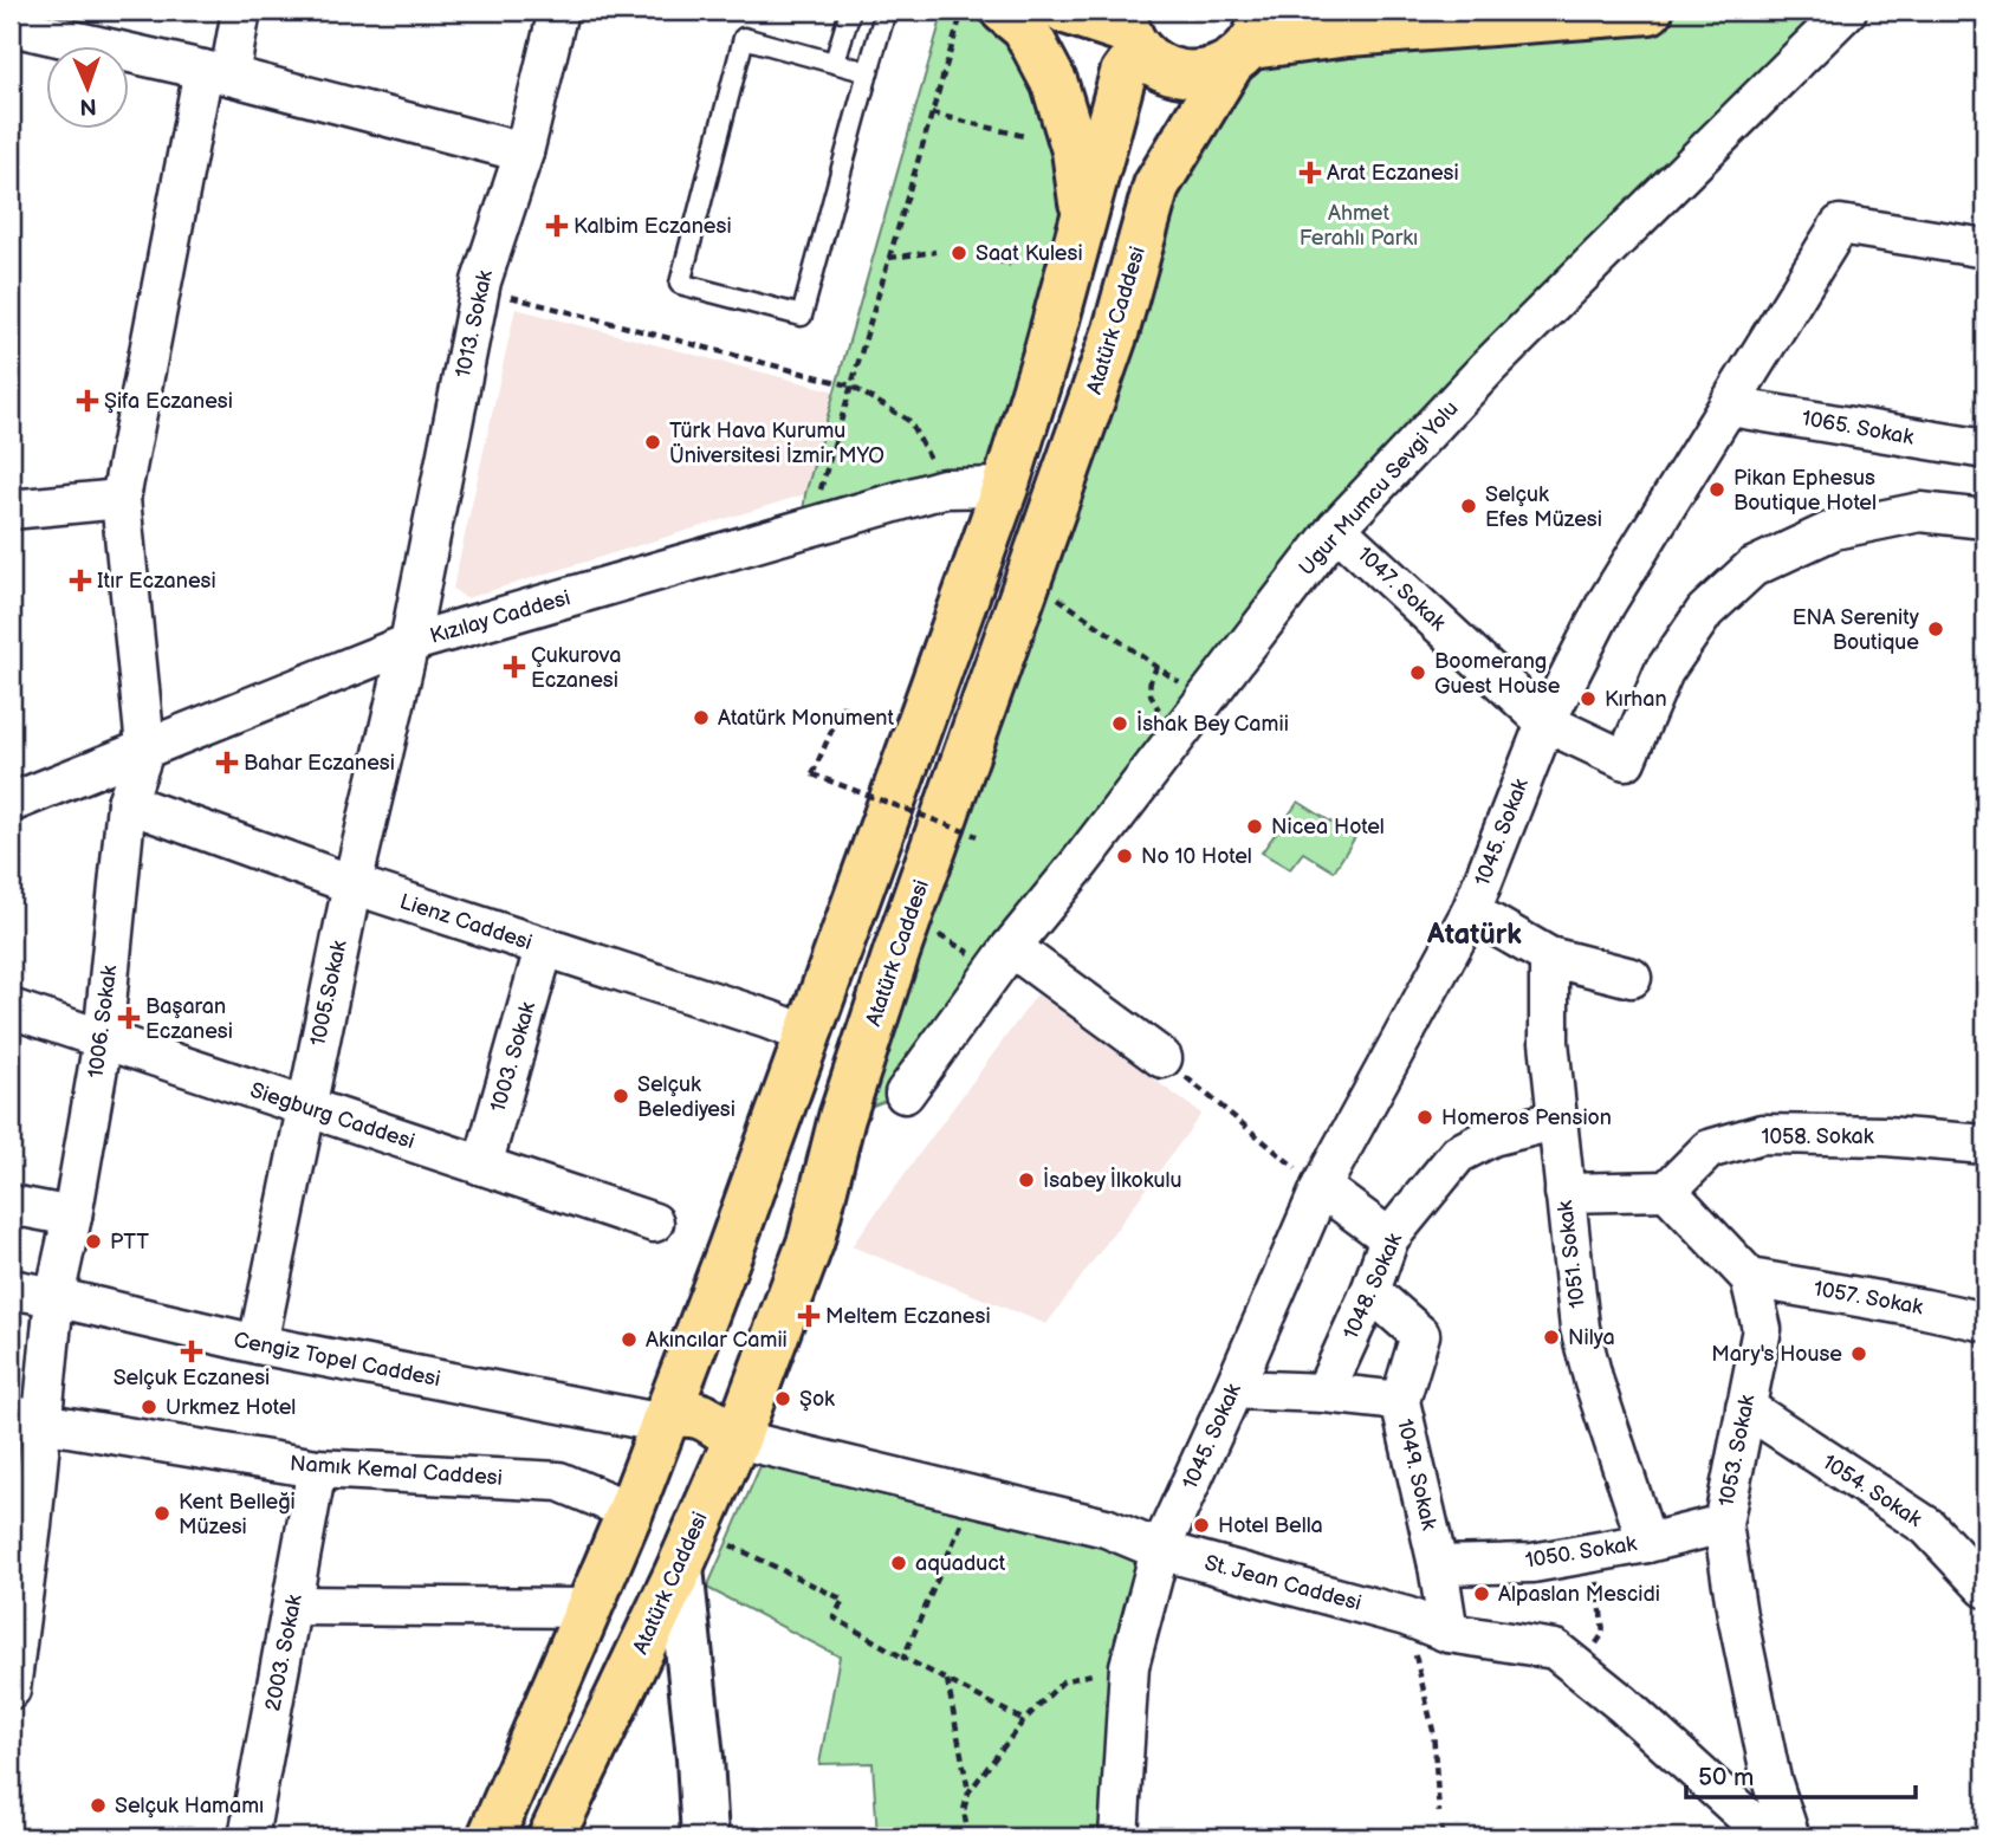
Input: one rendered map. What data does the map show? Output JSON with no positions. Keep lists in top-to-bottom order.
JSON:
{
  "streets": {
    "highway": ["Atatürk Caddesi"],
    "street": [
      "1013. Sokak",
      "1065. Sokak",
      "Ugur Mumcu Sevgi Yolu",
      "1047. Sokak",
      "Kızılay Caddesi",
      "1045. Sokak",
      "Lienz Caddesi",
      "1005.Sokak",
      "1006. Sokak",
      "1003. Sokak",
      "Siegburg Caddesi",
      "1058. Sokak",
      "1051. Sokak",
      "1048. Sokak",
      "1057. Sokak",
      "Cengiz Topel Caddesi",
      "1053. Sokak",
      "Namık Kemal Caddesi",
      "1049. Sokak",
      "1054. Sokak",
      "1050. Sokak",
      "St. Jean Caddesi",
      "2003. Sokak"
    ]
  },
  "crossings": [
    ["Atatürk Caddesi", "St. Jean Caddesi"],
    ["1013. Sokak", "Kızılay Caddesi"],
    ["1013. Sokak", "1005.Sokak"],
    ["1065. Sokak", "1045. Sokak"],
    ["Ugur Mumcu Sevgi Yolu", "1047. Sokak"],
    ["1047. Sokak", "1045. Sokak"],
    ["Kızılay Caddesi", "1005.Sokak"],
    ["Kızılay Caddesi", "1006. Sokak"],
    ["1045. Sokak", "St. Jean Caddesi"],
    ["Lienz Caddesi", "1005.Sokak"],
    ["Lienz Caddesi", "1006. Sokak"],
    ["Lienz Caddesi", "1003. Sokak"],
    ["1005.Sokak", "Siegburg Caddesi"],
    ["1005.Sokak", "Cengiz Topel Caddesi"],
    ["1006. Sokak", "Siegburg Caddesi"],
    ["1006. Sokak", "Cengiz Topel Caddesi"],
    ["1006. Sokak", "Namık Kemal Caddesi"],
    ["1003. Sokak", "Siegburg Caddesi"],
    ["1051. Sokak", "1048. Sokak"],
    ["1051. Sokak", "1050. Sokak"],
    ["1048. Sokak", "1049. Sokak"],
    ["1057. Sokak", "1053. Sokak"],
    ["1053. Sokak", "1054. Sokak"],
    ["1053. Sokak", "1050. Sokak"],
    ["Namık Kemal Caddesi", "2003. Sokak"],
    ["1049. Sokak", "1050. Sokak"],
    ["1049. Sokak", "St. Jean Caddesi"]
  ],
  "districts": ["Atatürk"],
  "parks": ["Ahmet Ferahlı Parkı"],
  "places": {
    "health": [
      "Arat Eczanesi",
      "Kalbim Eczanesi",
      "Şifa Eczanesi",
      "Itır Eczanesi",
      "Çukurova Eczanesi",
      "Bahar Eczanesi",
      "Başaran Eczanesi",
      "Meltem Eczanesi",
      "Selçuk Eczanesi"
    ],
    "other": [
      "Saat Kulesi",
      "Türk Hava Kurumu Üniversitesi İzmir MYO",
      "Pikan Ephesus Boutique Hotel",
      "Selçuk Efes Müzesi",
      "ENA Serenity Boutique",
      "Boomerang Guest House",
      "Kırhan",
      "Atatürk Monument",
      "İshak Bey Camii",
      "Nicea Hotel",
      "No 10 Hotel",
      "Selçuk Belediyesi",
      "Homeros Pension",
      "İsabey İlkokulu",
      "PTT",
      "Nilya",
      "Akıncılar Camii",
      "Mary's House",
      "Şok",
      "Urkmez Hotel",
      "Kent Belleği Müzesi",
      "Hotel Bella",
      "aquaduct",
      "Alpaslan Mescidi",
      "Selçuk Hamamı"
    ]
  },
  "scale_bar": "50 m",
  "north": "bottom"
}
